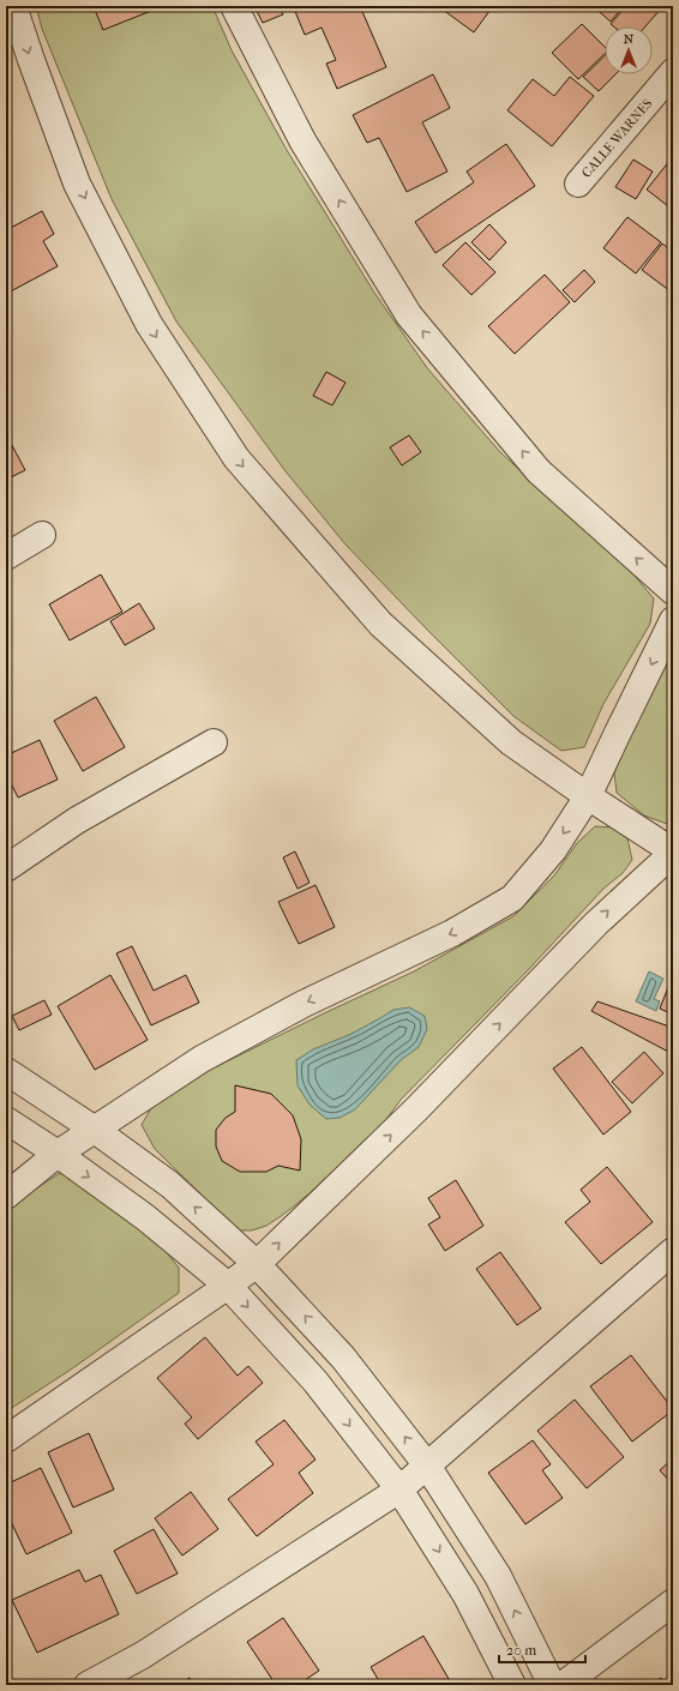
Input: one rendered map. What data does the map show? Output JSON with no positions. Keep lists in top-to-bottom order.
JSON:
{
  "streets": {
    "street": ["CALLE WARNES"]
  },
  "scale_bar": "20 m",
  "north": "top"
}
